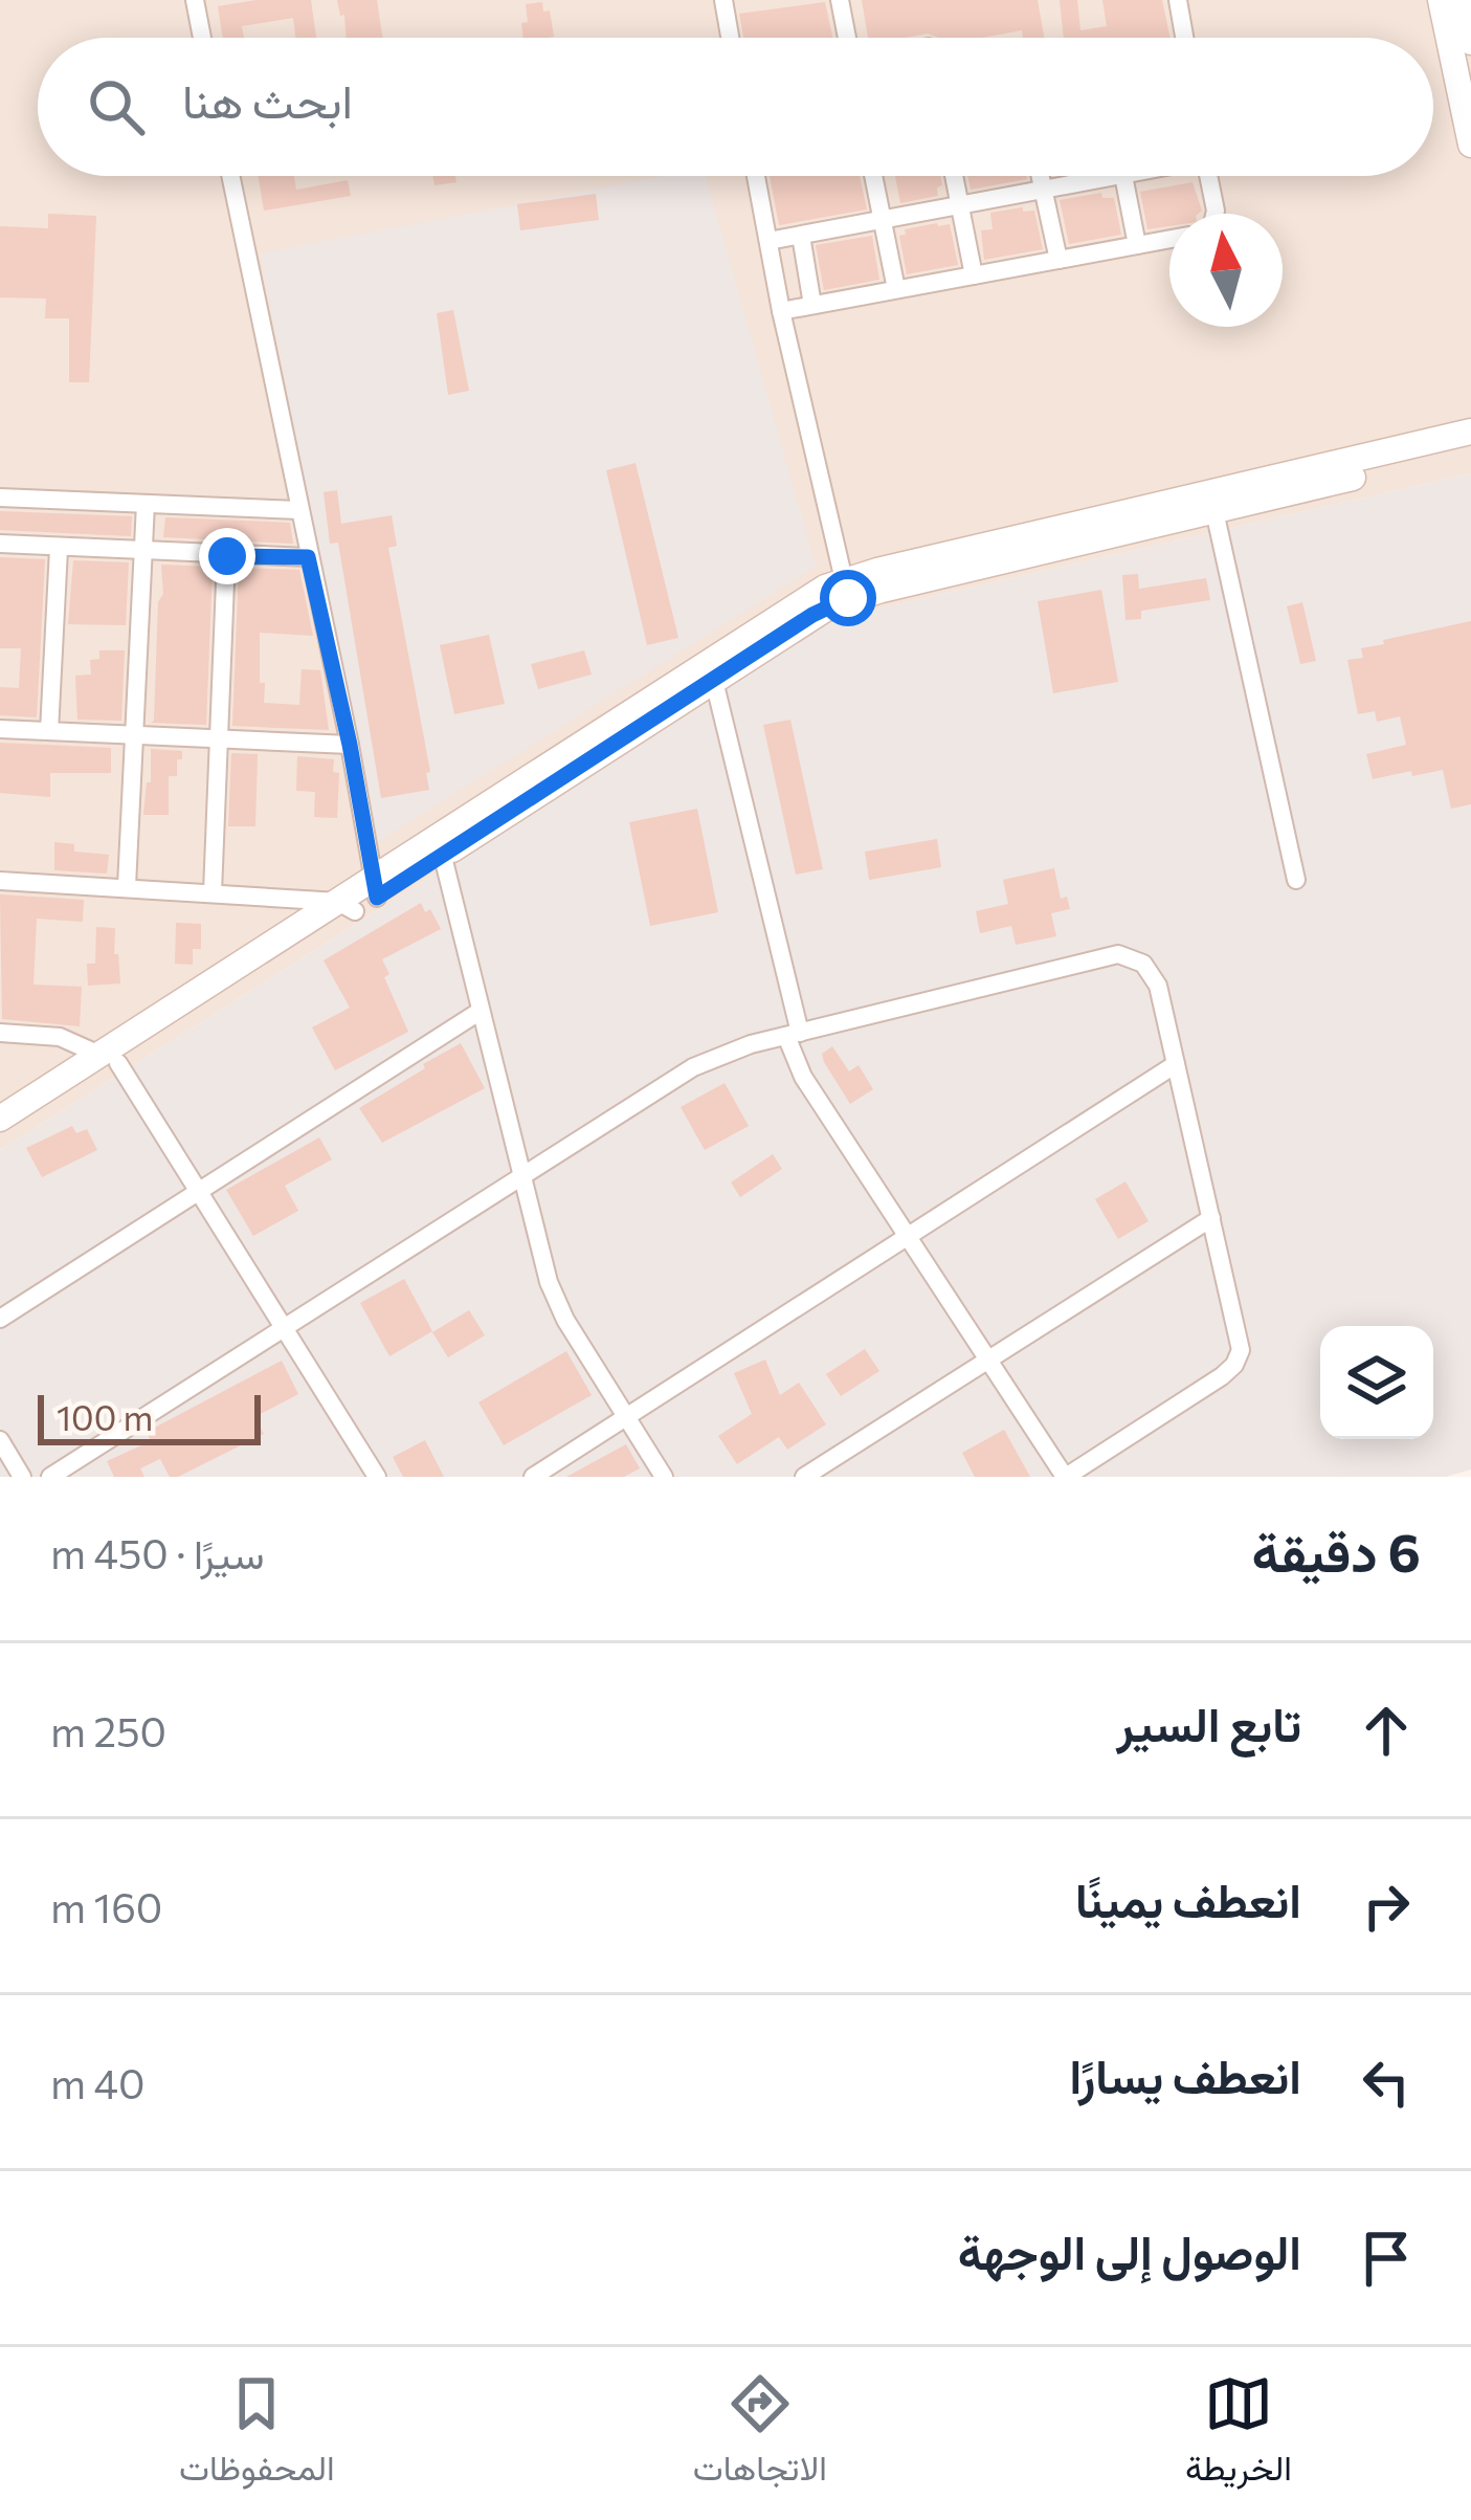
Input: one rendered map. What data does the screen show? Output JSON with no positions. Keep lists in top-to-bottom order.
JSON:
{
  "scale_bar": "100 m",
  "north": "top",
  "page": {
    "search": "ابحث هنا",
    "scale": "100 m",
    "heading": ["6 دقيقة", "سيرًا · 450 m"],
    "list": [
      ["تابع السير", "250 m"],
      ["انعطف يمينًا", "160 m"],
      ["انعطف يسارًا", "40 m"],
      "الوصول إلى الوجهة"
    ],
    "nav": ["الخريطة", "الاتجاهات", "المحفوظات"]
  }
}
